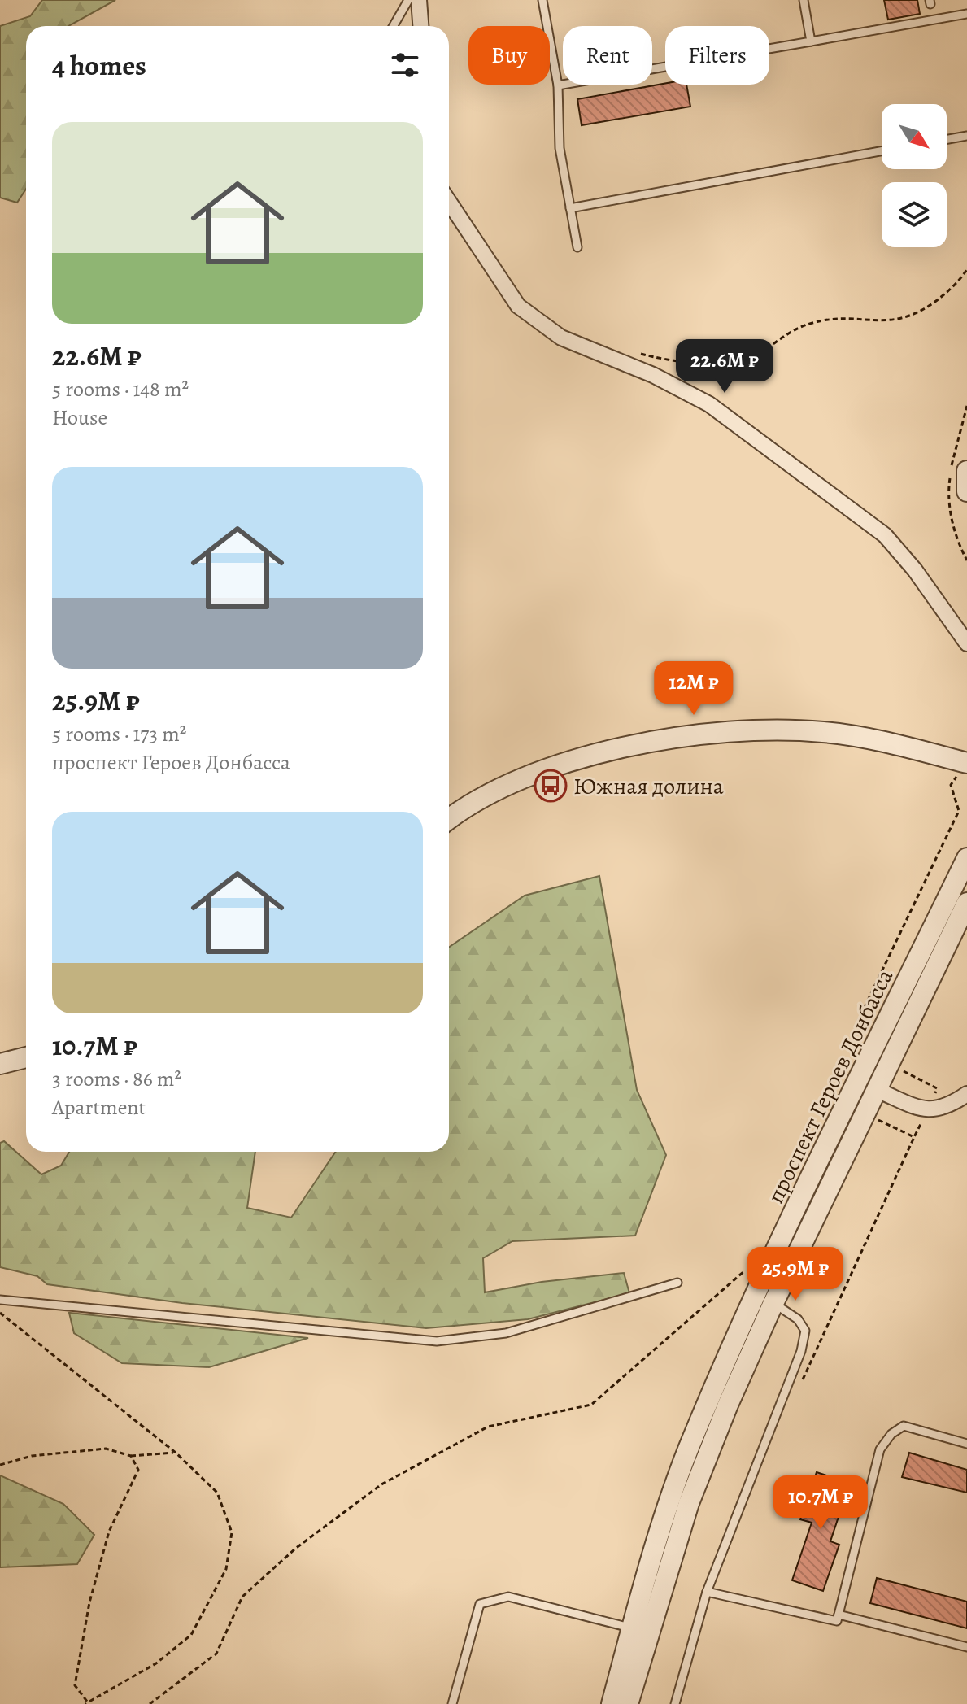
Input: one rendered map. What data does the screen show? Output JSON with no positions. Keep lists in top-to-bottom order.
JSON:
{
  "streets": {
    "street": ["проспект Героев Донбасса"]
  },
  "places": {
    "bus stop": ["Южная долина"]
  },
  "north": "bottom right",
  "page": {
    "chip": ["Buy", "Rent", "Filters"],
    "heading": "4 homes",
    "list": [
      {
        "name": "22.6M ₽",
        "note": "5 rooms · 148 m² · House"
      },
      {
        "name": "25.9M ₽",
        "note": "5 rooms · 173 m² · проспект Героев Донбасса"
      },
      {
        "name": "10.7M ₽",
        "note": "3 rooms · 86 m² · Apartment"
      }
    ],
    "price": [
      "22.6M ₽",
      "12M ₽",
      "25.9M ₽",
      "10.7M ₽"
    ]
  }
}
